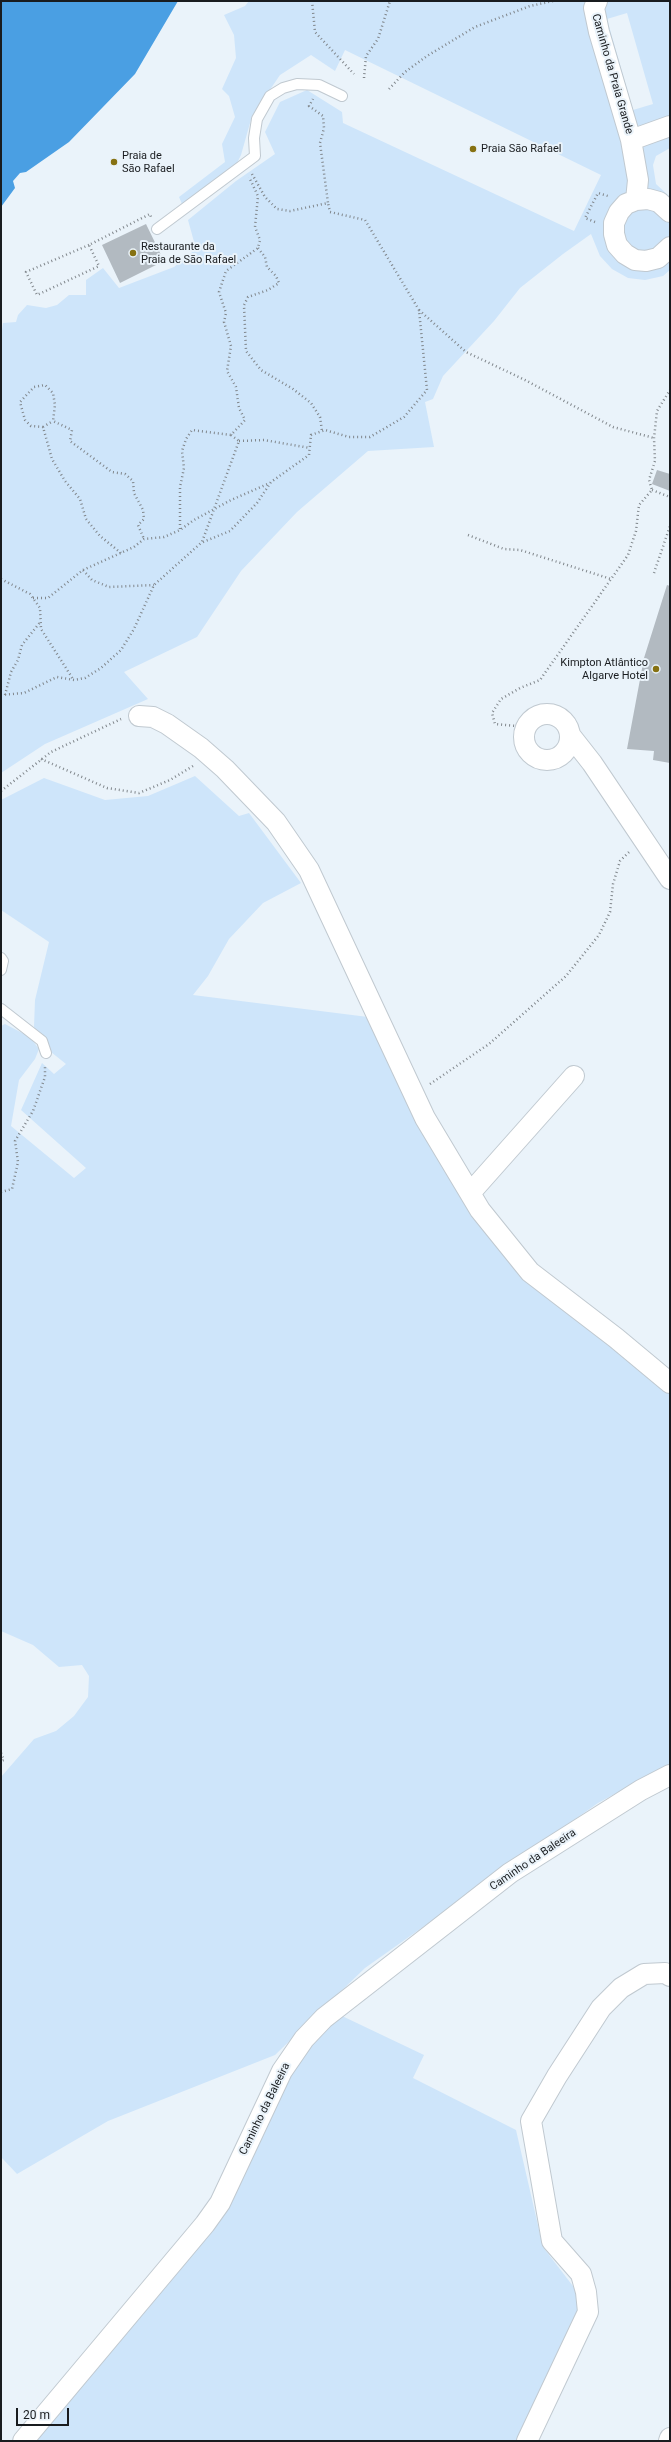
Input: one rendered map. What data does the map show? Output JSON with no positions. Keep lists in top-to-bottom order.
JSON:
{
  "streets": {
    "street": ["Caminho da Praia Grande", "Caminho da Baleeira"]
  },
  "places": [
    "Praia São Rafael",
    "Praia de São Rafael",
    "Restaurante da Praia de São Rafael",
    "Kimpton Atlântico Algarve Hotel"
  ],
  "scale_bar": "20 m"
}
